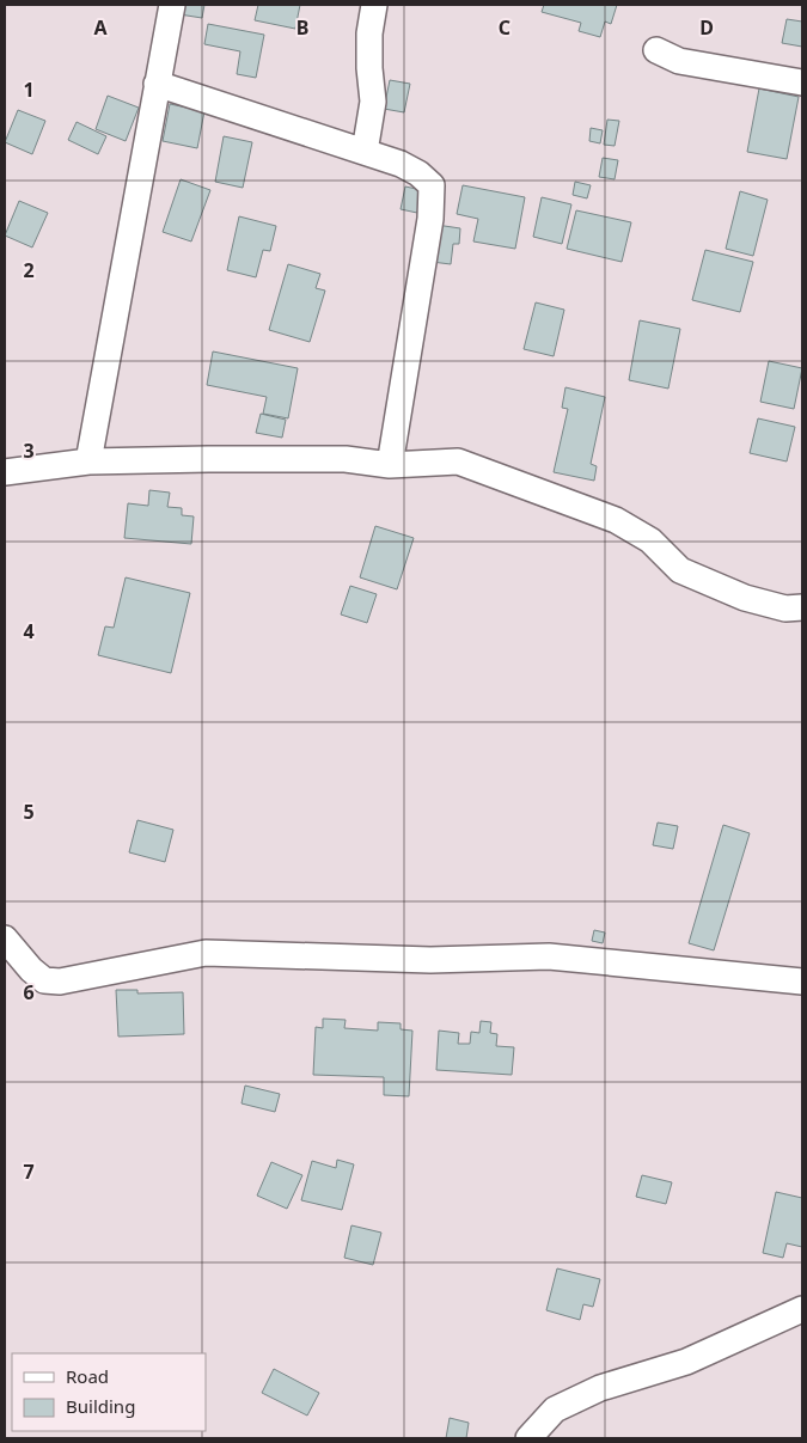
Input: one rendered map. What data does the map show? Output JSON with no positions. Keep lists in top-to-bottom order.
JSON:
{
  "legend": ["Road", "Building"],
  "grid": {
    "columns": [
      "A",
      "B",
      "C",
      "D"
    ],
    "rows": [
      "1",
      "2",
      "3",
      "4",
      "5",
      "6",
      "7"
    ]
  }
}
